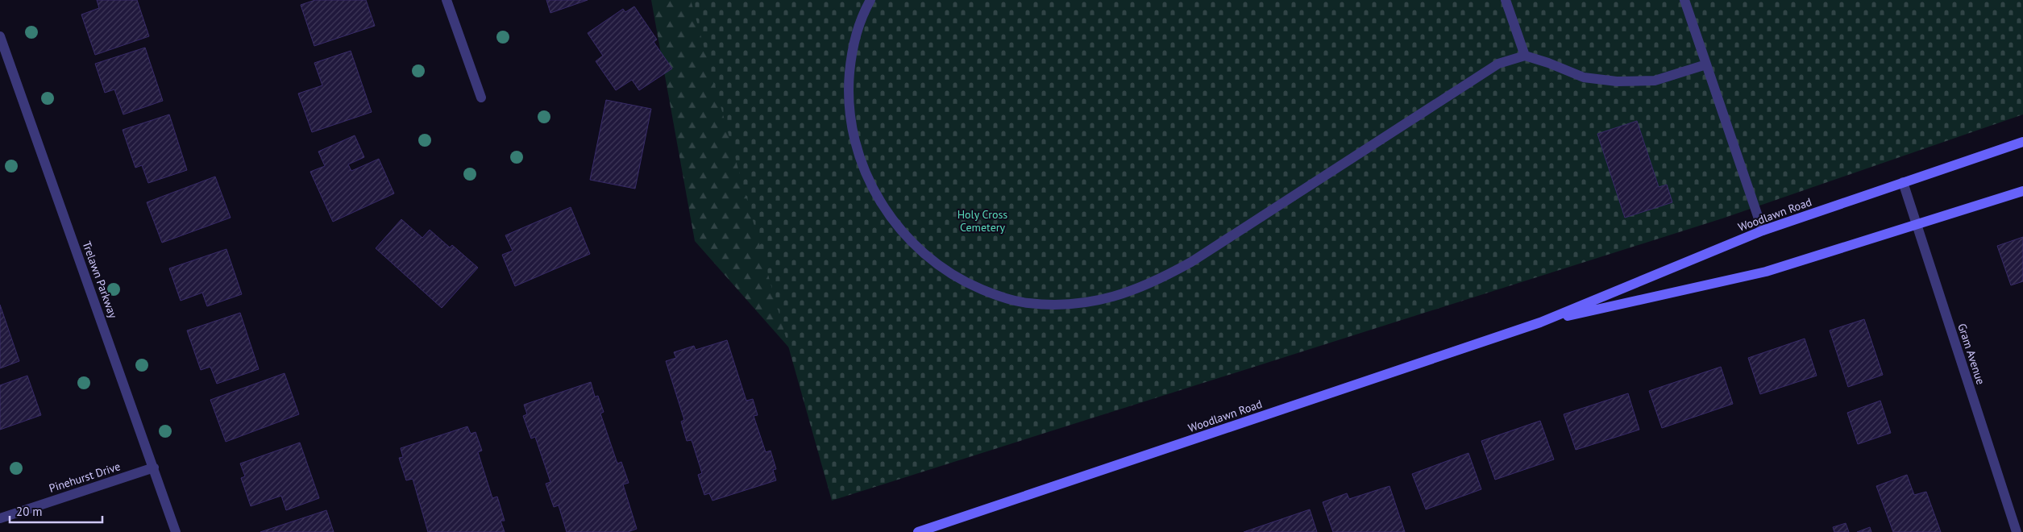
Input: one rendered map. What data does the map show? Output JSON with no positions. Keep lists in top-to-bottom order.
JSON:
{
  "streets": {
    "main road": ["Woodlawn Road"],
    "street": ["Trelawn Parkway", "Gram Avenue", "Pinehurst Drive"]
  },
  "crossings": [
    ["Woodlawn Road", "Gram Avenue"],
    ["Trelawn Parkway", "Pinehurst Drive"]
  ],
  "parks": ["Holy Cross Cemetery"],
  "scale_bar": "20 m"
}
